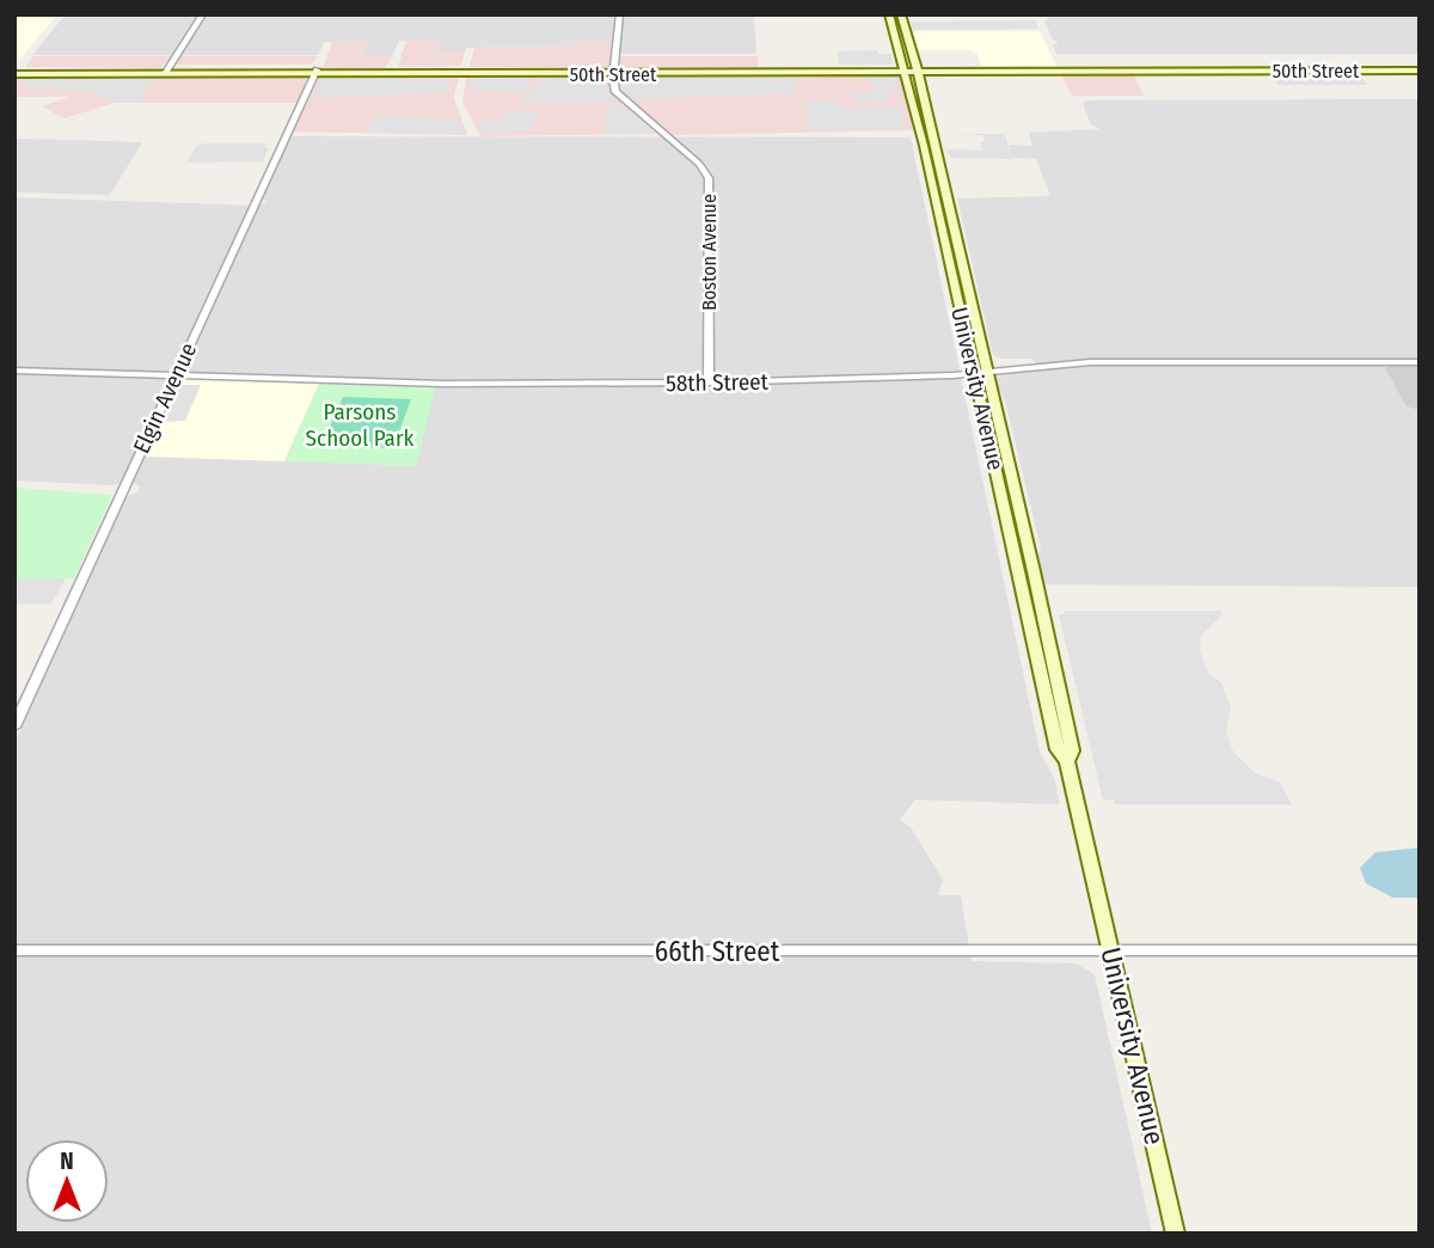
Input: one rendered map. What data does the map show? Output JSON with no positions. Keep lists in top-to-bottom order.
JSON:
{
  "streets": {
    "main road": ["50th Street", "University Avenue"],
    "street": [
      "Boston Avenue",
      "58th Street",
      "Elgin Avenue",
      "66th Street"
    ]
  },
  "crossings": [
    ["50th Street", "Boston Avenue"],
    ["50th Street", "University Avenue"],
    ["50th Street", "Elgin Avenue"],
    ["Boston Avenue", "58th Street"],
    ["58th Street", "University Avenue"],
    ["58th Street", "Elgin Avenue"],
    ["University Avenue", "66th Street"]
  ],
  "parks": ["Parsons School Park"],
  "north": "top"
}
